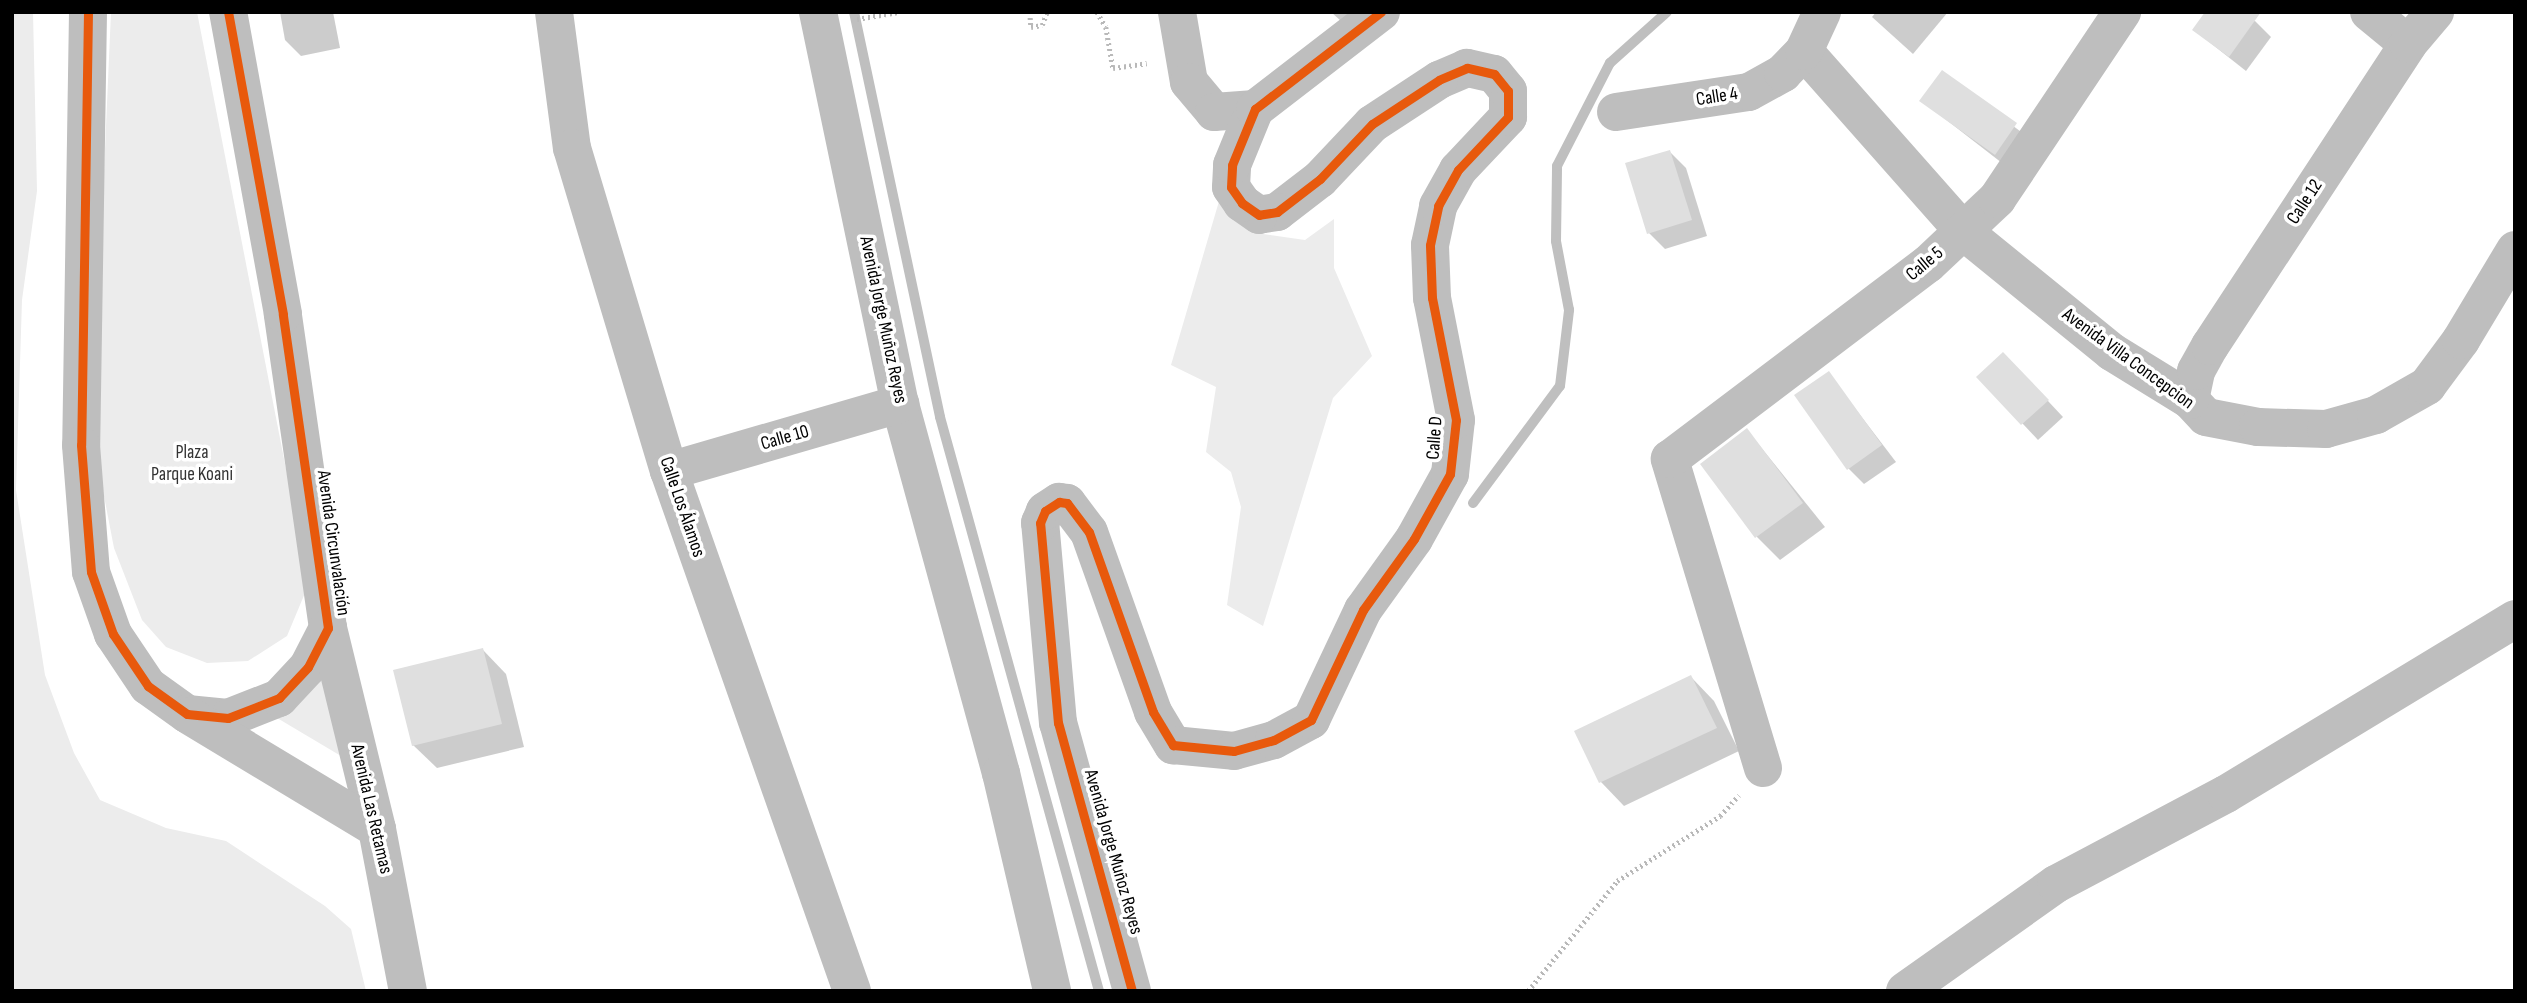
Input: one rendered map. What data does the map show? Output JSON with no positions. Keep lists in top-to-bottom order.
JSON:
{
  "streets": {
    "street": [
      "Calle 4",
      "Calle 12",
      "Calle 5",
      "Avenida Jorge Muñoz Reyes",
      "Avenida Villa Concepcion",
      "Calle 10",
      "Calle D",
      "Calle Los Álamos",
      "Avenida Circunvalación",
      "Avenida Las Retamas"
    ]
  },
  "crossings": [
    ["Calle 4", "Avenida Villa Concepcion"],
    ["Calle 12", "Avenida Villa Concepcion"],
    ["Calle 5", "Avenida Villa Concepcion"],
    ["Avenida Jorge Muñoz Reyes", "Calle 10"],
    ["Avenida Jorge Muñoz Reyes", "Calle D"],
    ["Calle 10", "Calle Los Álamos"],
    ["Avenida Circunvalación", "Avenida Las Retamas"]
  ],
  "parks": ["Plaza Parque Koani"]
}
